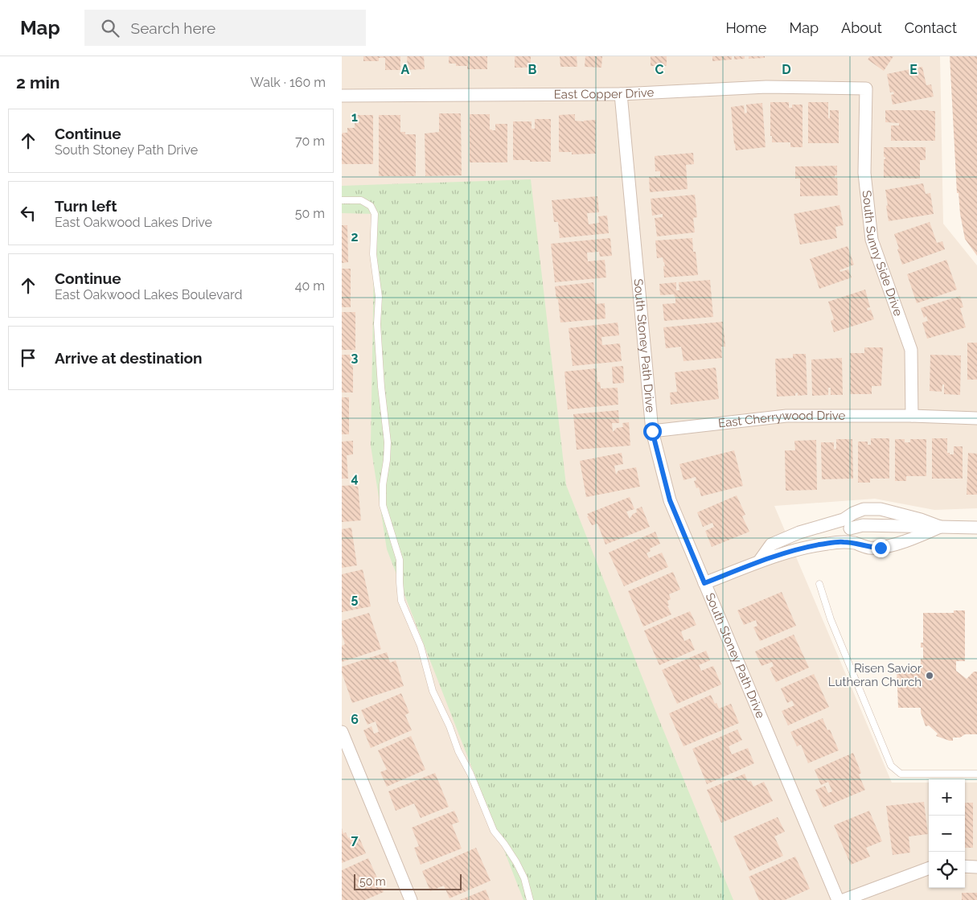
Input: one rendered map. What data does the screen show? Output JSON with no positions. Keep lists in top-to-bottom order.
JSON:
{
  "streets": {
    "street": [
      "East Copper Drive",
      "South Sunny Side Drive",
      "South Stoney Path Drive",
      "East Cherrywood Drive"
    ]
  },
  "crossings": [
    ["East Copper Drive", "South Sunny Side Drive"],
    ["East Copper Drive", "South Stoney Path Drive"],
    ["South Sunny Side Drive", "East Cherrywood Drive"],
    ["South Stoney Path Drive", "East Cherrywood Drive"]
  ],
  "places": ["Risen Savior Lutheran Church"],
  "scale_bar": "50 m",
  "page": {
    "header": "Map",
    "search": "Search here",
    "nav": [
      "Home",
      "Map",
      "About",
      "Contact"
    ],
    "heading": ["2 min", "Walk · 160 m"],
    "list": [
      ["Continue", "South Stoney Path Drive", "70 m"],
      ["Turn left", "East Oakwood Lakes Drive", "50 m"],
      ["Continue", "East Oakwood Lakes Boulevard", "40 m"],
      "Arrive at destination"
    ],
    "map_buttons": ["+", "−"],
    "scale": "50 m"
  },
  "grid": {
    "columns": [
      "A",
      "B",
      "C",
      "D",
      "E"
    ],
    "rows": [
      "1",
      "2",
      "3",
      "4",
      "5",
      "6",
      "7"
    ]
  }
}
